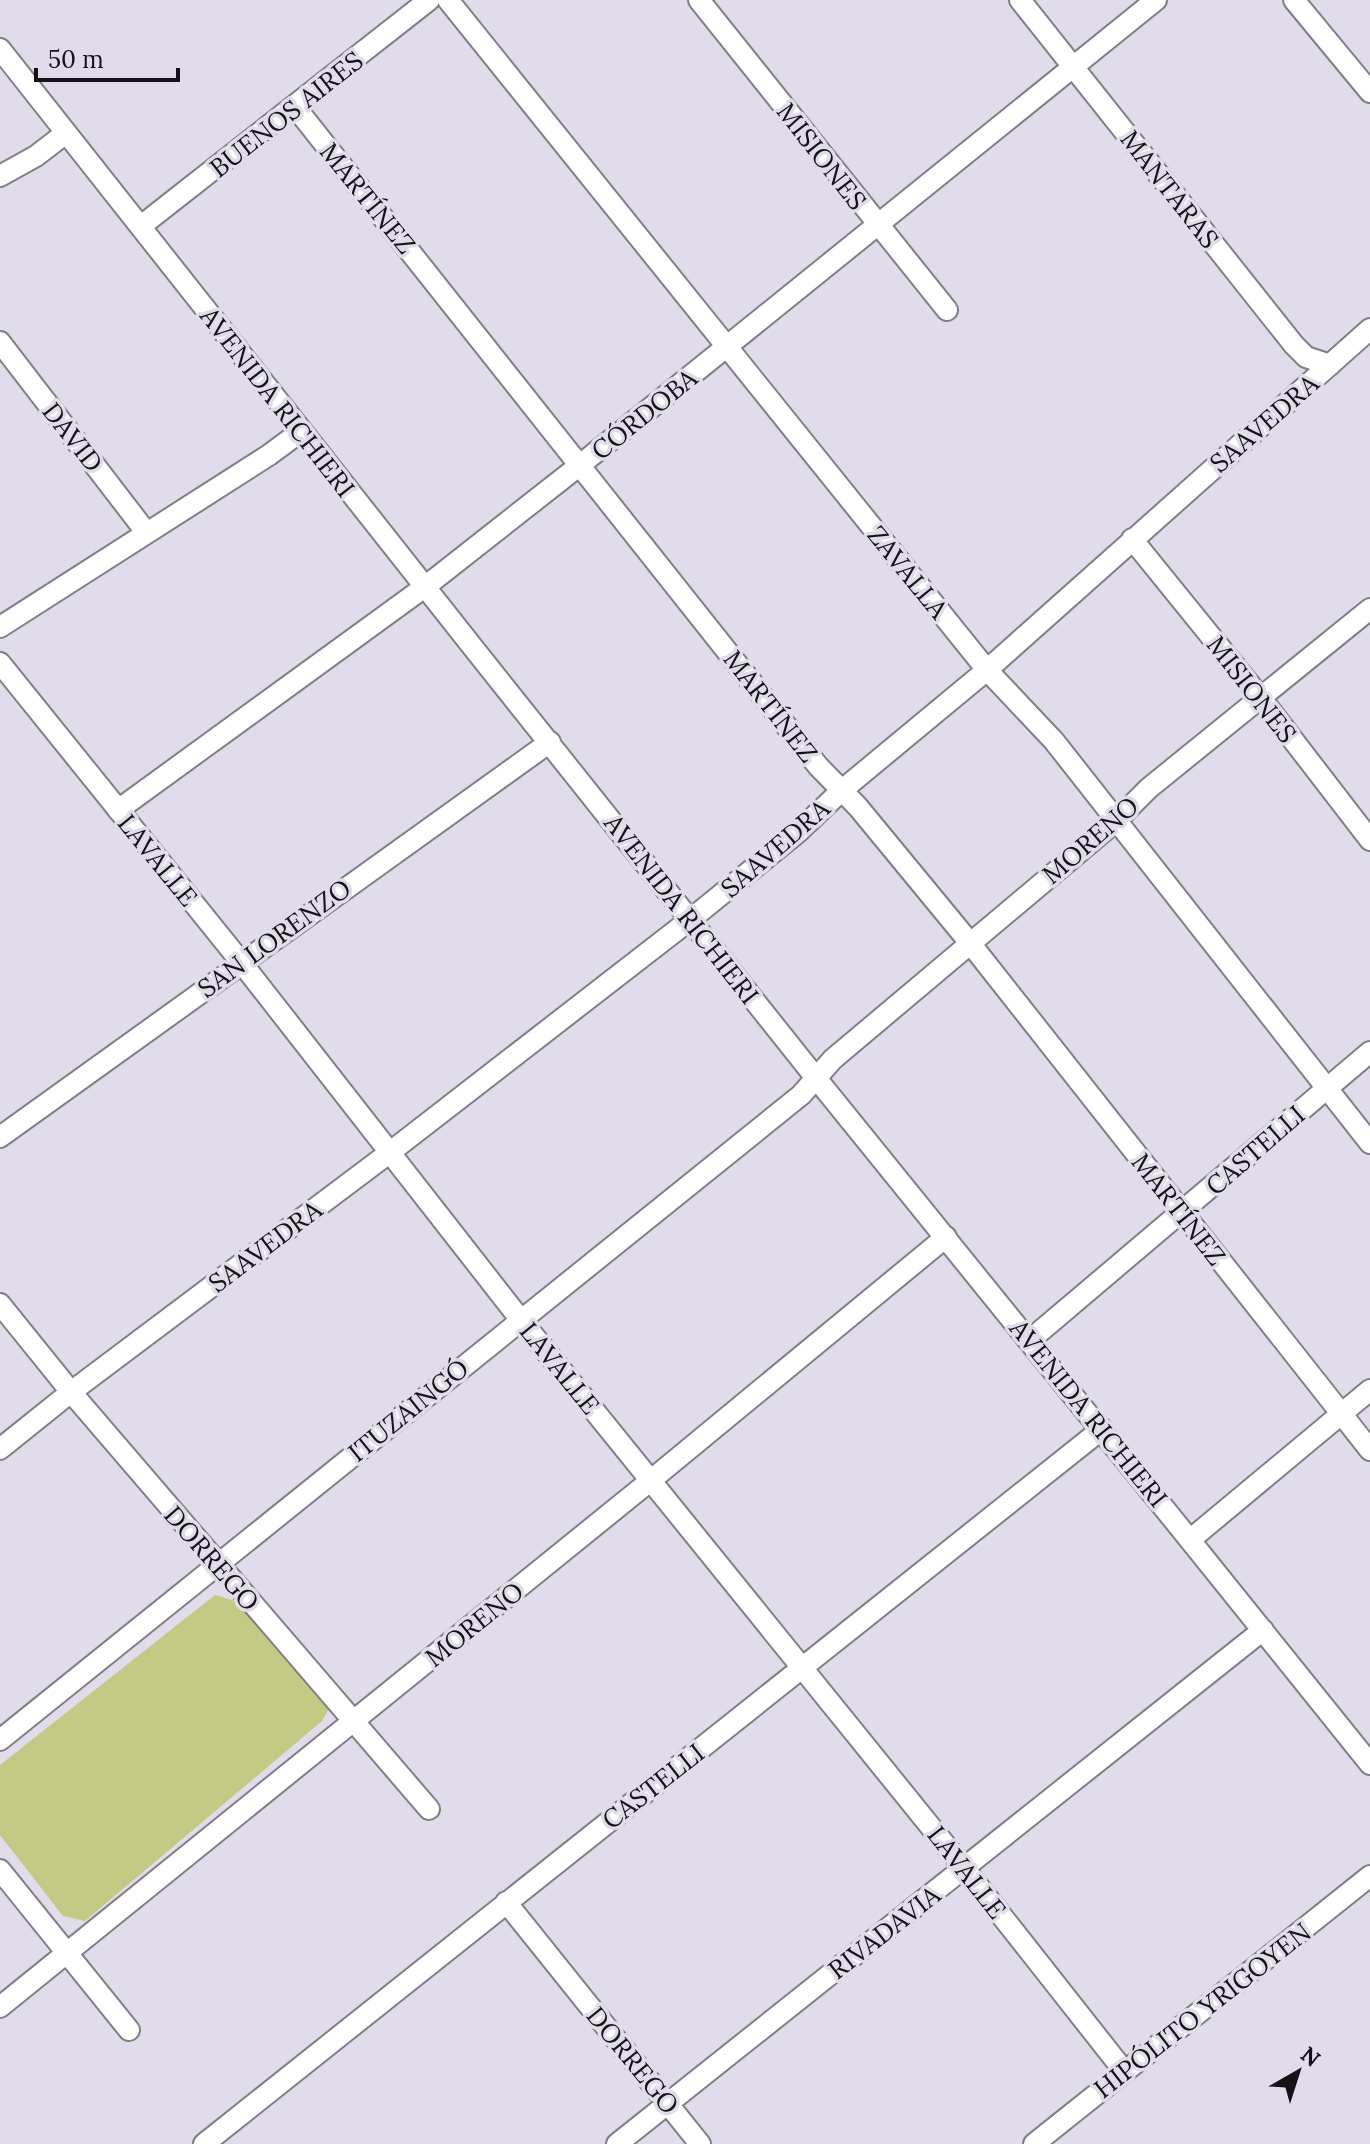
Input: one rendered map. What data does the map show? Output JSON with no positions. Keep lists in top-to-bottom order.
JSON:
{
  "streets": {
    "street": [
      "BUENOS AIRES",
      "MISIONES",
      "MANTARAS",
      "MARTÍNEZ",
      "AVENIDA RICHIERI",
      "CÓRDOBA",
      "SAAVEDRA",
      "DAVID",
      "ZAVALLA",
      "MORENO",
      "LAVALLE",
      "SAN LORENZO",
      "CASTELLI",
      "ITUZAINGÓ",
      "DORREGO",
      "RIVADAVIA",
      "HIPÓLITO YRIGOYEN"
    ]
  },
  "crossings": [
    ["BUENOS AIRES", "MARTÍNEZ"],
    ["BUENOS AIRES", "AVENIDA RICHIERI"],
    ["MISIONES", "CÓRDOBA"],
    ["MISIONES", "SAAVEDRA"],
    ["MISIONES", "MORENO"],
    ["MANTARAS", "CÓRDOBA"],
    ["MANTARAS", "SAAVEDRA"],
    ["MARTÍNEZ", "CÓRDOBA"],
    ["MARTÍNEZ", "SAAVEDRA"],
    ["MARTÍNEZ", "MORENO"],
    ["MARTÍNEZ", "CASTELLI"],
    ["AVENIDA RICHIERI", "CÓRDOBA"],
    ["AVENIDA RICHIERI", "SAAVEDRA"],
    ["AVENIDA RICHIERI", "MORENO"],
    ["AVENIDA RICHIERI", "SAN LORENZO"],
    ["AVENIDA RICHIERI", "CASTELLI"],
    ["AVENIDA RICHIERI", "ITUZAINGÓ"],
    ["AVENIDA RICHIERI", "RIVADAVIA"],
    ["CÓRDOBA", "ZAVALLA"],
    ["CÓRDOBA", "LAVALLE"],
    ["SAAVEDRA", "ZAVALLA"],
    ["SAAVEDRA", "LAVALLE"],
    ["SAAVEDRA", "DORREGO"],
    ["ZAVALLA", "MORENO"],
    ["ZAVALLA", "CASTELLI"],
    ["MORENO", "LAVALLE"],
    ["MORENO", "ITUZAINGÓ"],
    ["MORENO", "DORREGO"],
    ["LAVALLE", "SAN LORENZO"],
    ["LAVALLE", "CASTELLI"],
    ["LAVALLE", "ITUZAINGÓ"],
    ["LAVALLE", "RIVADAVIA"],
    ["LAVALLE", "HIPÓLITO YRIGOYEN"],
    ["CASTELLI", "DORREGO"],
    ["ITUZAINGÓ", "DORREGO"],
    ["DORREGO", "RIVADAVIA"]
  ],
  "scale_bar": "50 m",
  "north": "top right"
}
